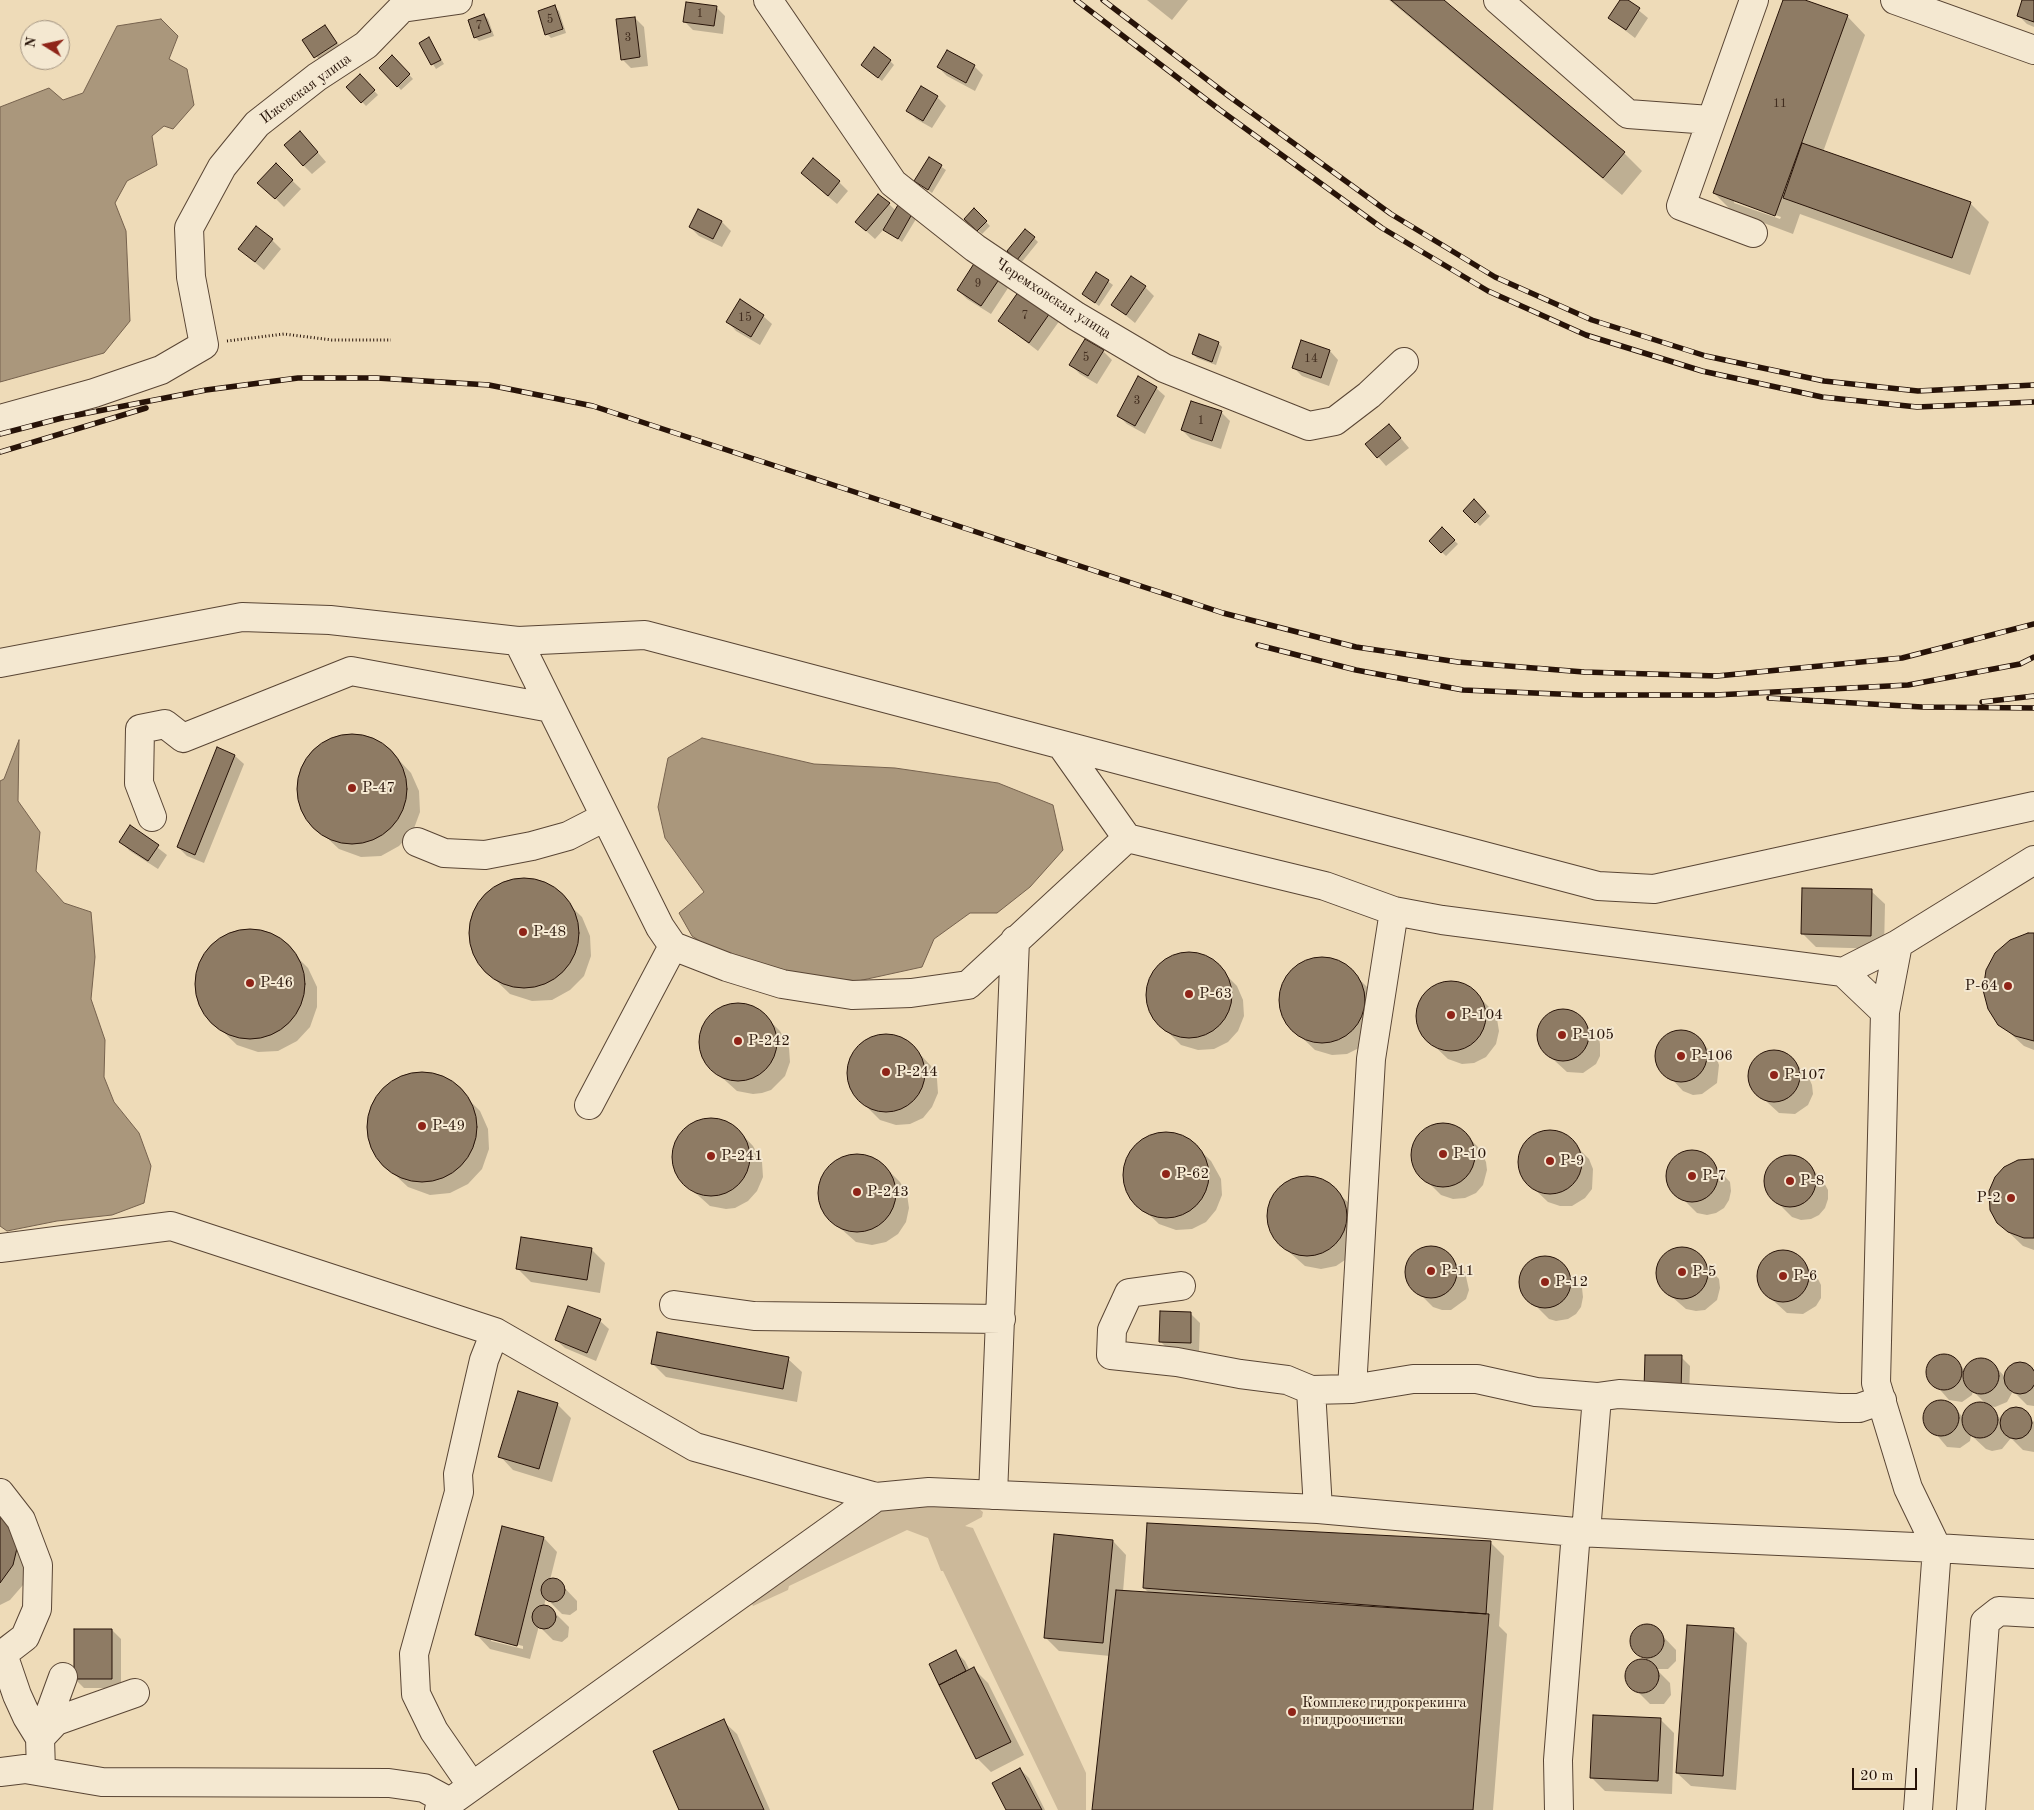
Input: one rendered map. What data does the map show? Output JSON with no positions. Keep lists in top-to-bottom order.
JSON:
{
  "streets": {
    "street": ["Ижевская улица", "Черемховская улица"]
  },
  "places": [
    "Р-47",
    "Р-48",
    "Р-46",
    "Р-64",
    "Р-63",
    "Р-104",
    "Р-105",
    "Р-242",
    "Р-106",
    "Р-244",
    "Р-107",
    "Р-49",
    "Р-10",
    "Р-241",
    "Р-9",
    "Р-62",
    "Р-7",
    "Р-8",
    "Р-243",
    "Р-2",
    "Р-11",
    "Р-5",
    "Р-6",
    "Р-12",
    "Комплекс гидрокрекинга и гидроочистки"
  ],
  "house_numbers": [
    "1",
    "5",
    "7",
    "3",
    "11",
    "9",
    "7",
    "15",
    "5",
    "14",
    "3",
    "1"
  ],
  "scale_bar": "20 m",
  "north": "left"
}
